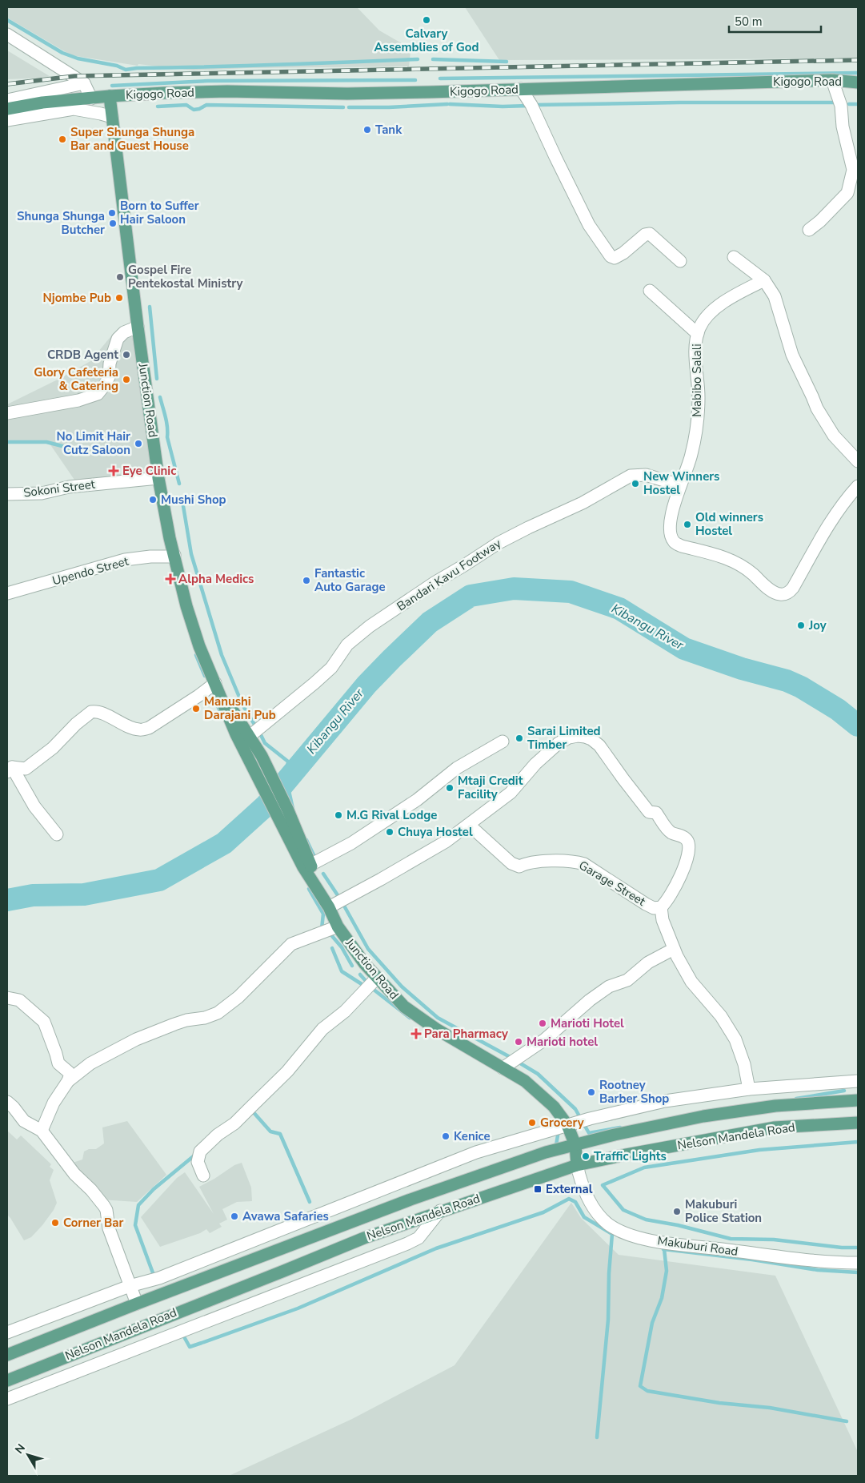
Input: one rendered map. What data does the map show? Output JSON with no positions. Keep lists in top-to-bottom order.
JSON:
{
  "streets": {
    "main road": ["Kigogo Road", "Junction Road", "Nelson Mandela Road"],
    "street": [
      "Mabibo Salali",
      "Sokoni Street",
      "Upendo Street",
      "Bandari Kavu Footway",
      "Garage Street",
      "Makuburi Road"
    ]
  },
  "crossings": [
    ["Kigogo Road", "Junction Road"],
    ["Mabibo Salali", "Bandari Kavu Footway"],
    ["Junction Road", "Sokoni Street"],
    ["Junction Road", "Upendo Street"],
    ["Junction Road", "Bandari Kavu Footway"],
    ["Junction Road", "Garage Street"],
    ["Junction Road", "Nelson Mandela Road"],
    ["Junction Road", "Makuburi Road"],
    ["Nelson Mandela Road", "Makuburi Road"]
  ],
  "water": ["Kibangu River"],
  "places": {
    "other": [
      "Calvary Assemblies of God",
      "Tank",
      "Super Shunga Shunga Bar and Guest House",
      "Born to Suffer Hair Saloon",
      "Shunga Shunga Butcher",
      "Gospel Fire Pentekostal Ministry",
      "Njombe Pub",
      "CRDB Agent",
      "Glory Cafeteria & Catering",
      "No Limit Hair Cutz Saloon",
      "New Winners Hostel",
      "Mushi Shop",
      "Old winners Hostel",
      "Fantastic Auto Garage",
      "Joy",
      "Manushi Darajani Pub",
      "Sarai Limited Timber",
      "Mtaji Credit Facility",
      "M.G Rival Lodge",
      "Chuya Hostel",
      "Marioti Hotel",
      "Marioti hotel",
      "Rootney Barber Shop",
      "Grocery",
      "Kenice",
      "Traffic Lights",
      "Makuburi Police Station",
      "Avawa Safaries",
      "Corner Bar"
    ],
    "health": ["Eye Clinic", "Alpha Medics", "Para Pharmacy"],
    "transit": ["External"]
  },
  "scale_bar": "50 m",
  "north": "top left"
}
